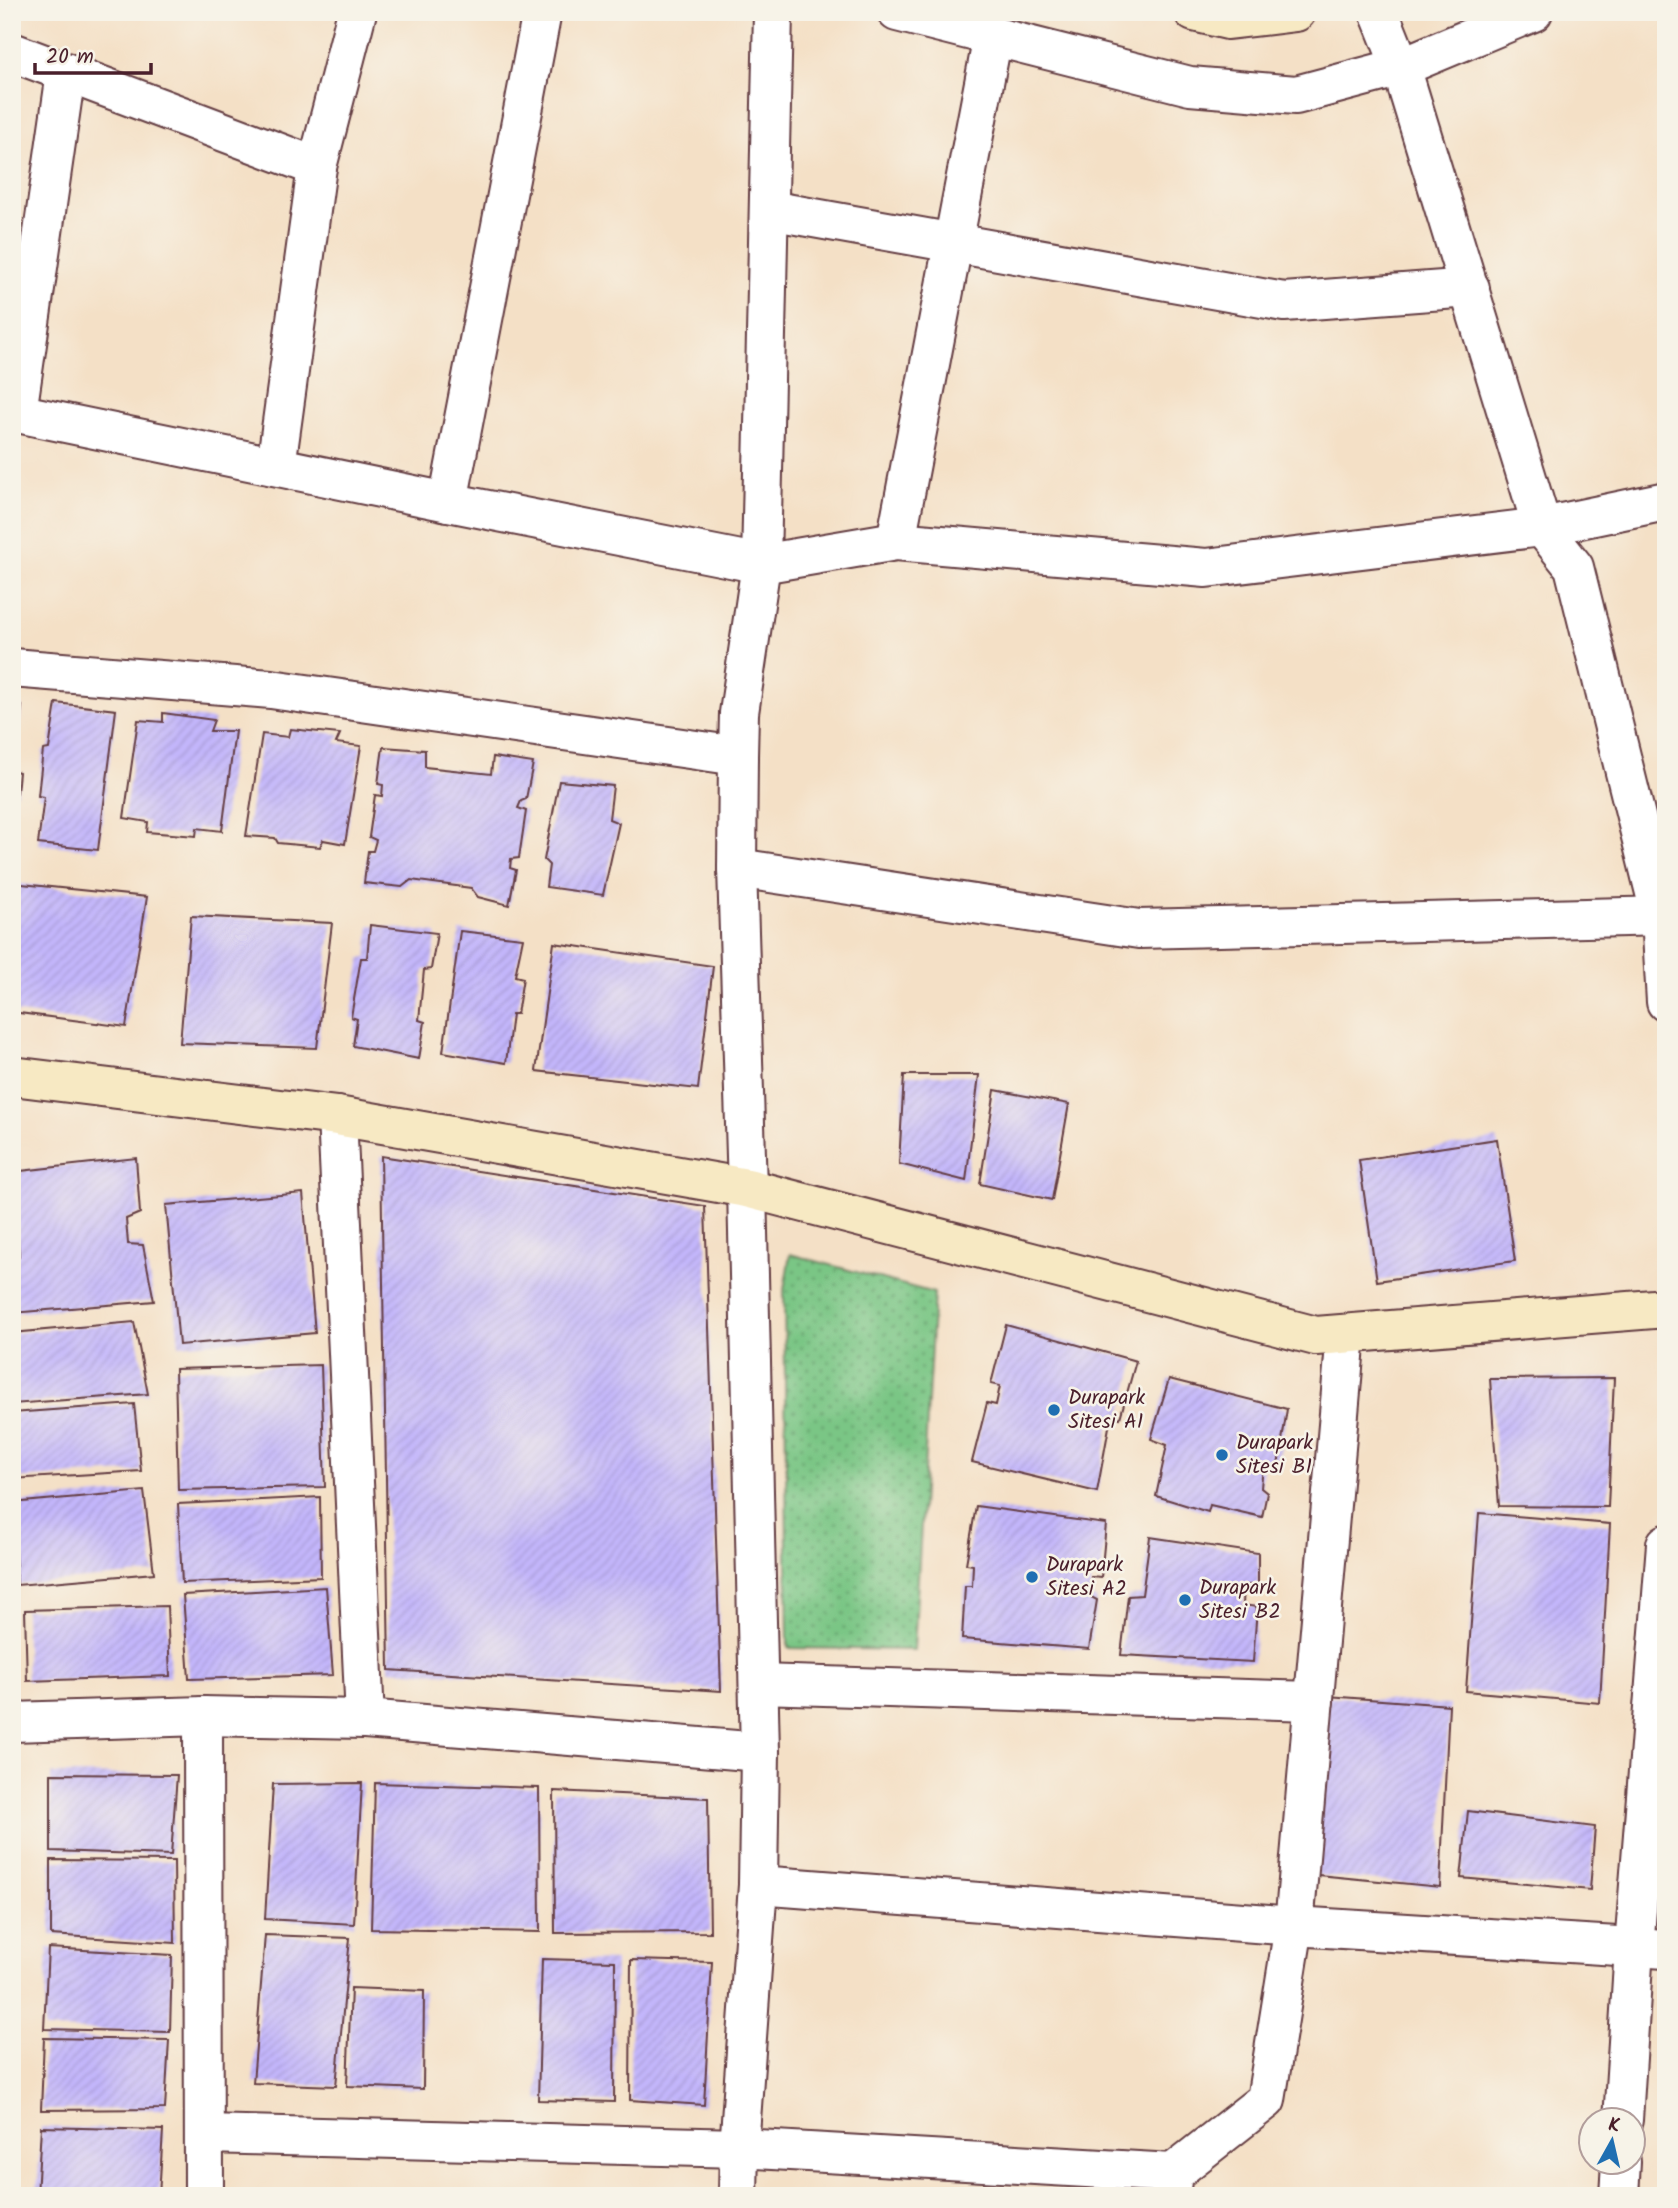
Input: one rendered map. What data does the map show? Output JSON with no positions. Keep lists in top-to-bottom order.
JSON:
{
  "places": [
    "Durapark Sitesi A1",
    "Durapark Sitesi B1",
    "Durapark Sitesi A2",
    "Durapark Sitesi B2"
  ],
  "scale_bar": "20 m",
  "north": "top"
}
